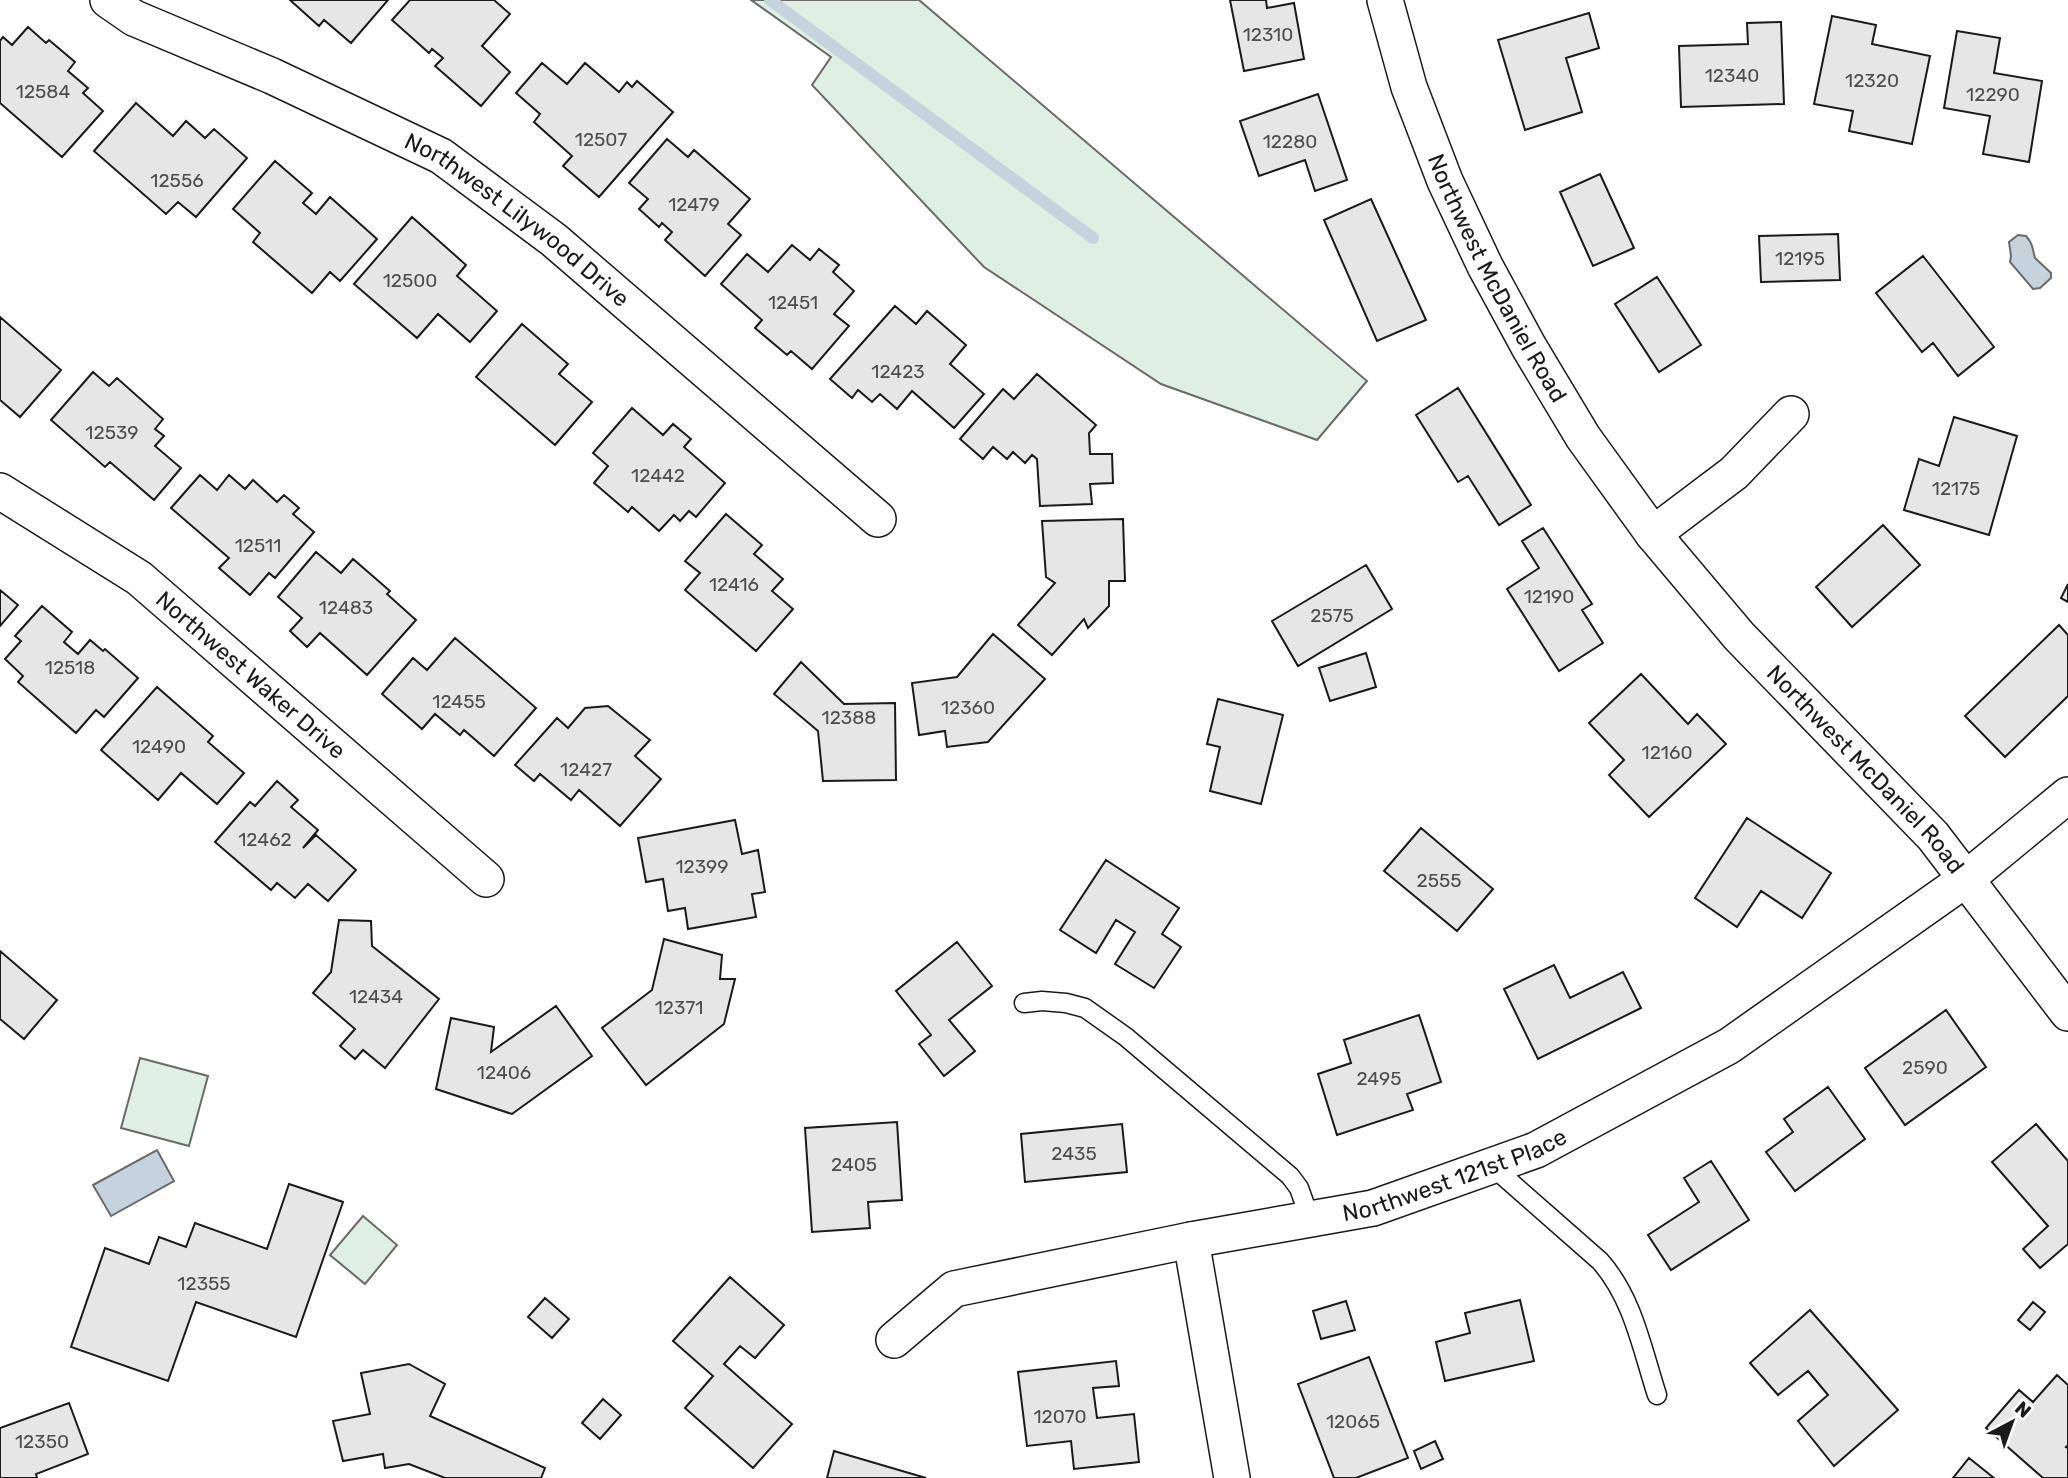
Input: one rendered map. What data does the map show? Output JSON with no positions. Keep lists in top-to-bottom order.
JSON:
{
  "streets": {
    "street": [
      "Northwest Lilywood Drive",
      "Northwest McDaniel Road",
      "Northwest Waker Drive",
      "Northwest 121st Place"
    ]
  },
  "crossings": [
    ["Northwest McDaniel Road", "Northwest 121st Place"]
  ],
  "house_numbers": [
    "12310",
    "12340",
    "12320",
    "12584",
    "12290",
    "12507",
    "12280",
    "12556",
    "12479",
    "12195",
    "12500",
    "12451",
    "12423",
    "12539",
    "12442",
    "12175",
    "12511",
    "12416",
    "12190",
    "12483",
    "2575",
    "12518",
    "12455",
    "12360",
    "12388",
    "12490",
    "12160",
    "12427",
    "12462",
    "12399",
    "2555",
    "12434",
    "12371",
    "2590",
    "12406",
    "2495",
    "2435",
    "2405",
    "12355",
    "12070",
    "12065",
    "12350"
  ],
  "north": "top right"
}
